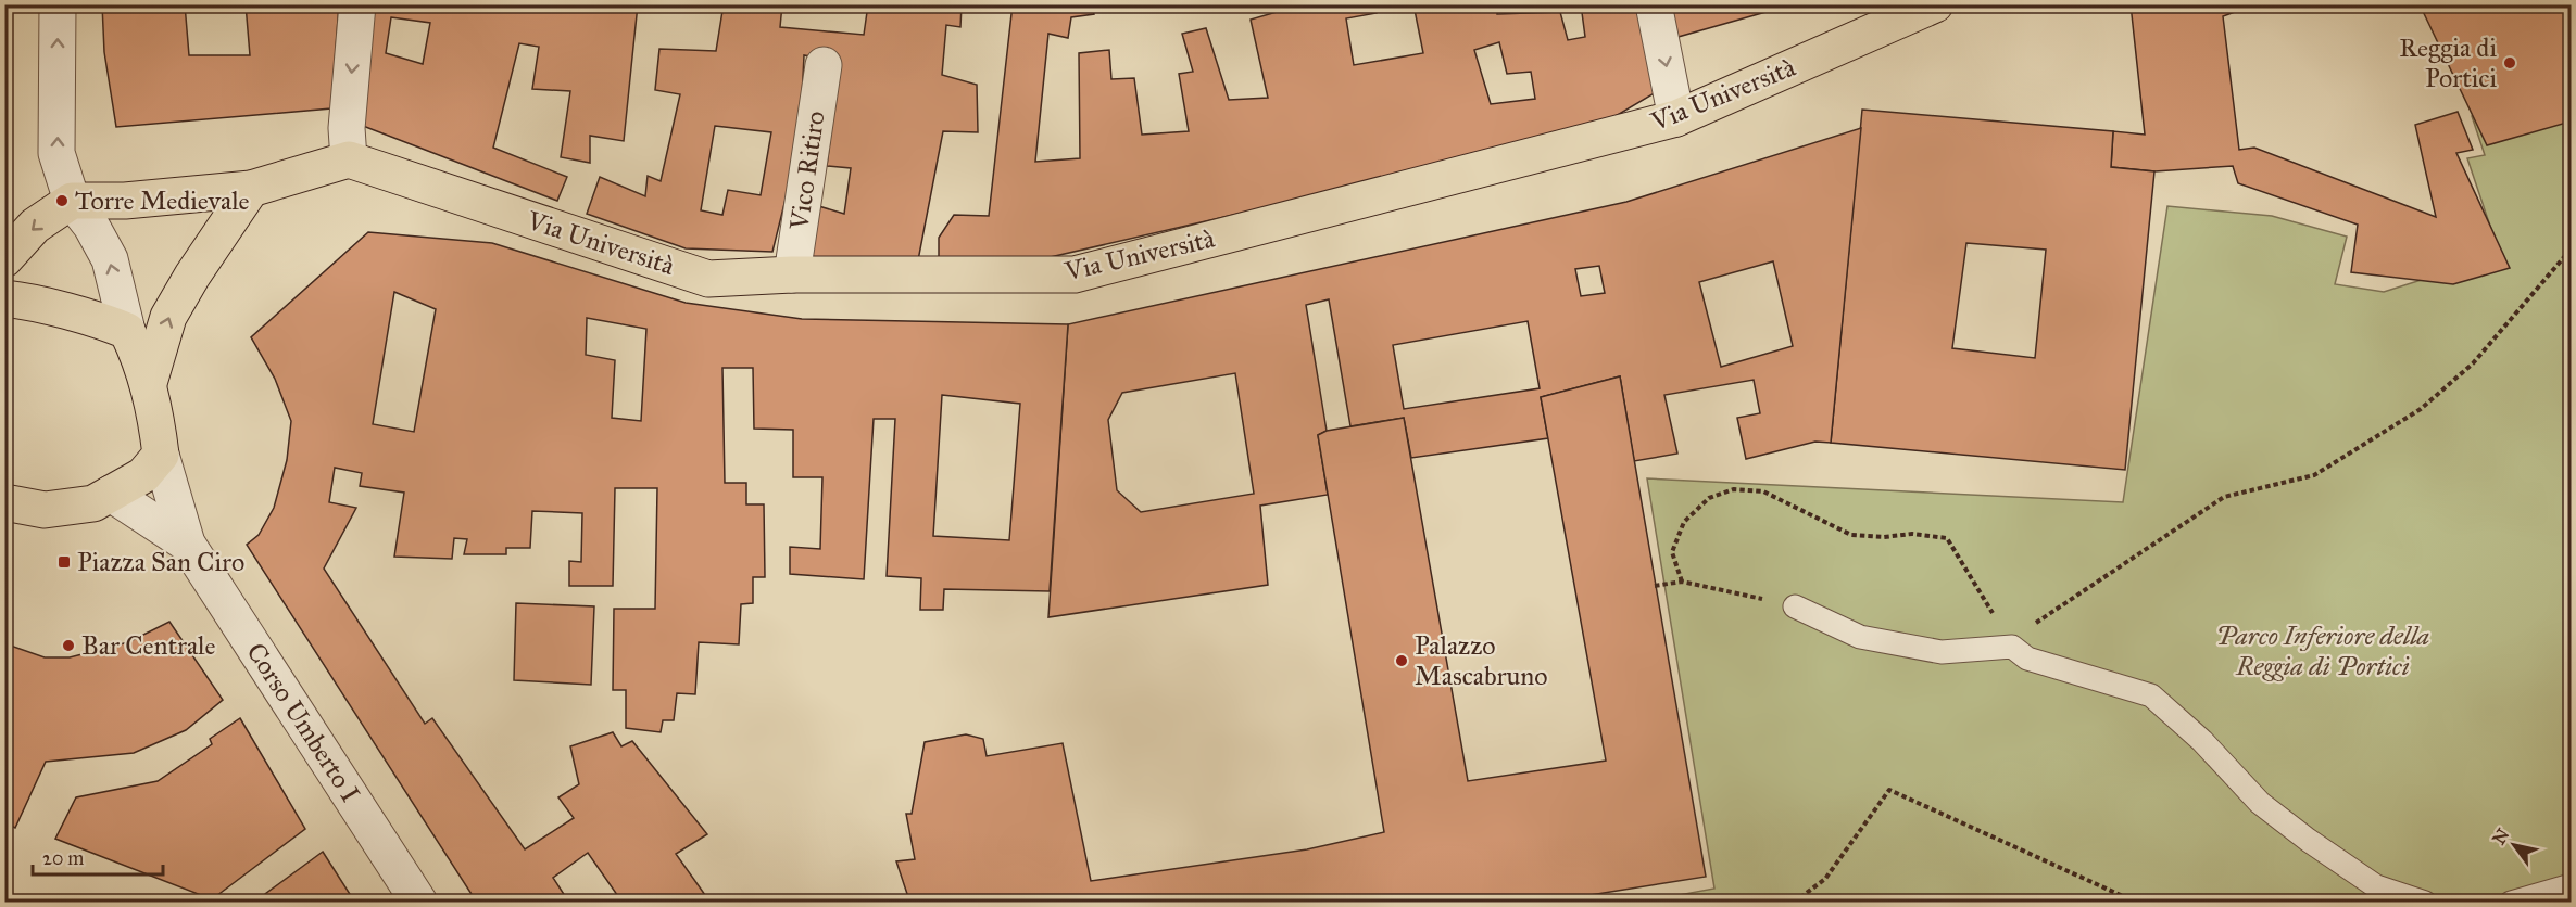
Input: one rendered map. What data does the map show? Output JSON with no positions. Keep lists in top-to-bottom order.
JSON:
{
  "streets": {
    "main road": ["Via Università"],
    "street": ["Vico Ritiro", "Corso Umberto I"]
  },
  "crossings": [
    ["Via Università", "Vico Ritiro"]
  ],
  "parks": ["Parco Inferiore della Reggia di Portici"],
  "places": {
    "other": [
      "Reggia di Portici",
      "Torre Medievale",
      "Bar Centrale",
      "Palazzo Mascabruno"
    ],
    "transit": ["Piazza San Ciro"]
  },
  "scale_bar": "20 m",
  "north": "top left"
}
